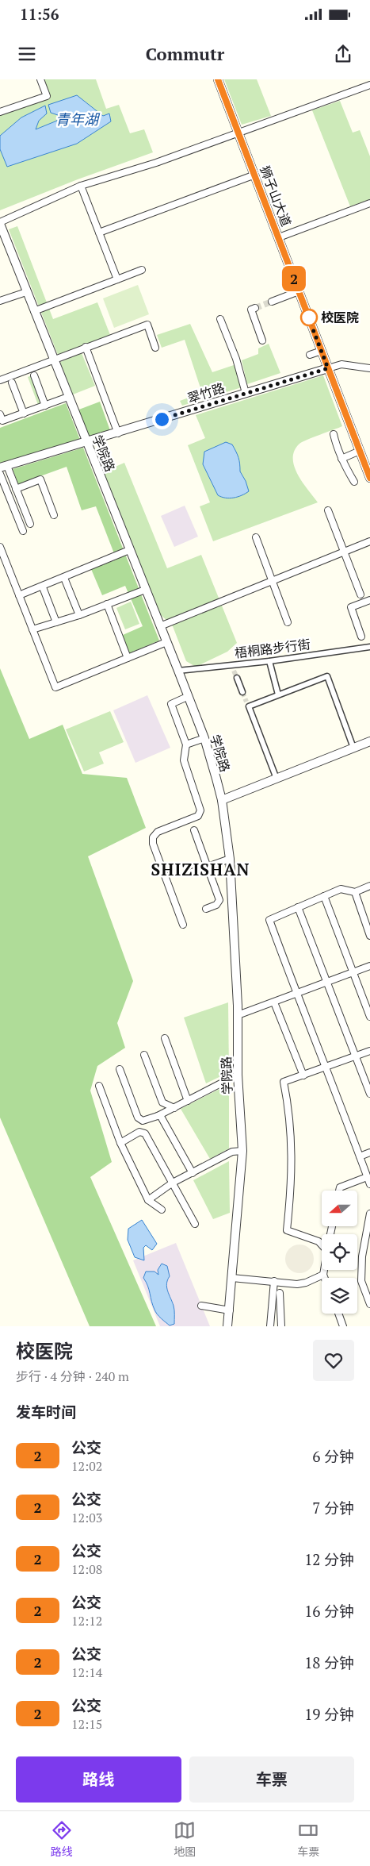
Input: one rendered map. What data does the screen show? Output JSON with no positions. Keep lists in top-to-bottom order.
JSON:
{
  "streets": {
    "street": [
      "狮子山大道",
      "翠竹路",
      "学院路",
      "梧桐路步行街"
    ]
  },
  "crossings": [
    ["狮子山大道", "翠竹路"],
    ["翠竹路", "学院路"],
    ["学院路", "梧桐路步行街"]
  ],
  "districts": ["SHIZISHAN"],
  "water": ["青年湖"],
  "places": ["校医院"],
  "lines": ["bus line 2"],
  "north": "left",
  "page": {
    "status": "11:56",
    "header": "Commutr",
    "on_map": "2",
    "heading": [
      ["校医院", "步行 · 4 分钟 · 240 m"],
      "发车时间"
    ],
    "list": [
      {
        "mark": "2",
        "name": "公交",
        "note": "12:02",
        "value": "6 分钟"
      },
      {
        "mark": "2",
        "name": "公交",
        "note": "12:03",
        "value": "7 分钟"
      },
      {
        "mark": "2",
        "name": "公交",
        "note": "12:08",
        "value": "12 分钟"
      },
      {
        "mark": "2",
        "name": "公交",
        "note": "12:12",
        "value": "16 分钟"
      },
      {
        "mark": "2",
        "name": "公交",
        "note": "12:14",
        "value": "18 分钟"
      },
      {
        "mark": "2",
        "name": "公交",
        "note": "12:15",
        "value": "19 分钟"
      }
    ],
    "buttons": ["路线", "车票"],
    "tabs": ["路线", "地图", "车票"]
  }
}
